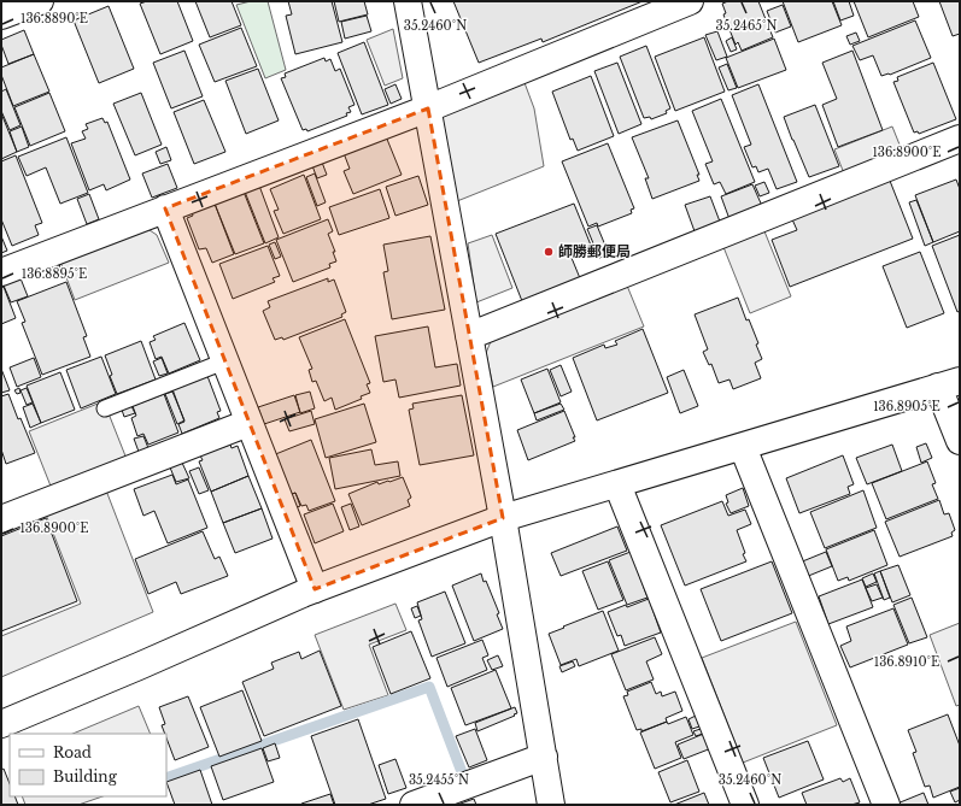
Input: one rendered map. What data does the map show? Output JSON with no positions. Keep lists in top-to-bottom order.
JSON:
{
  "places": ["師勝郵便局"],
  "legend": ["Road", "Building"],
  "coordinates": [
    "136.8890°E",
    "35.2460°N",
    "35.2465°N",
    "136.8900°E",
    "136.8895°E",
    "136.8905°E",
    "136.8910°E",
    "35.2455°N"
  ]
}
